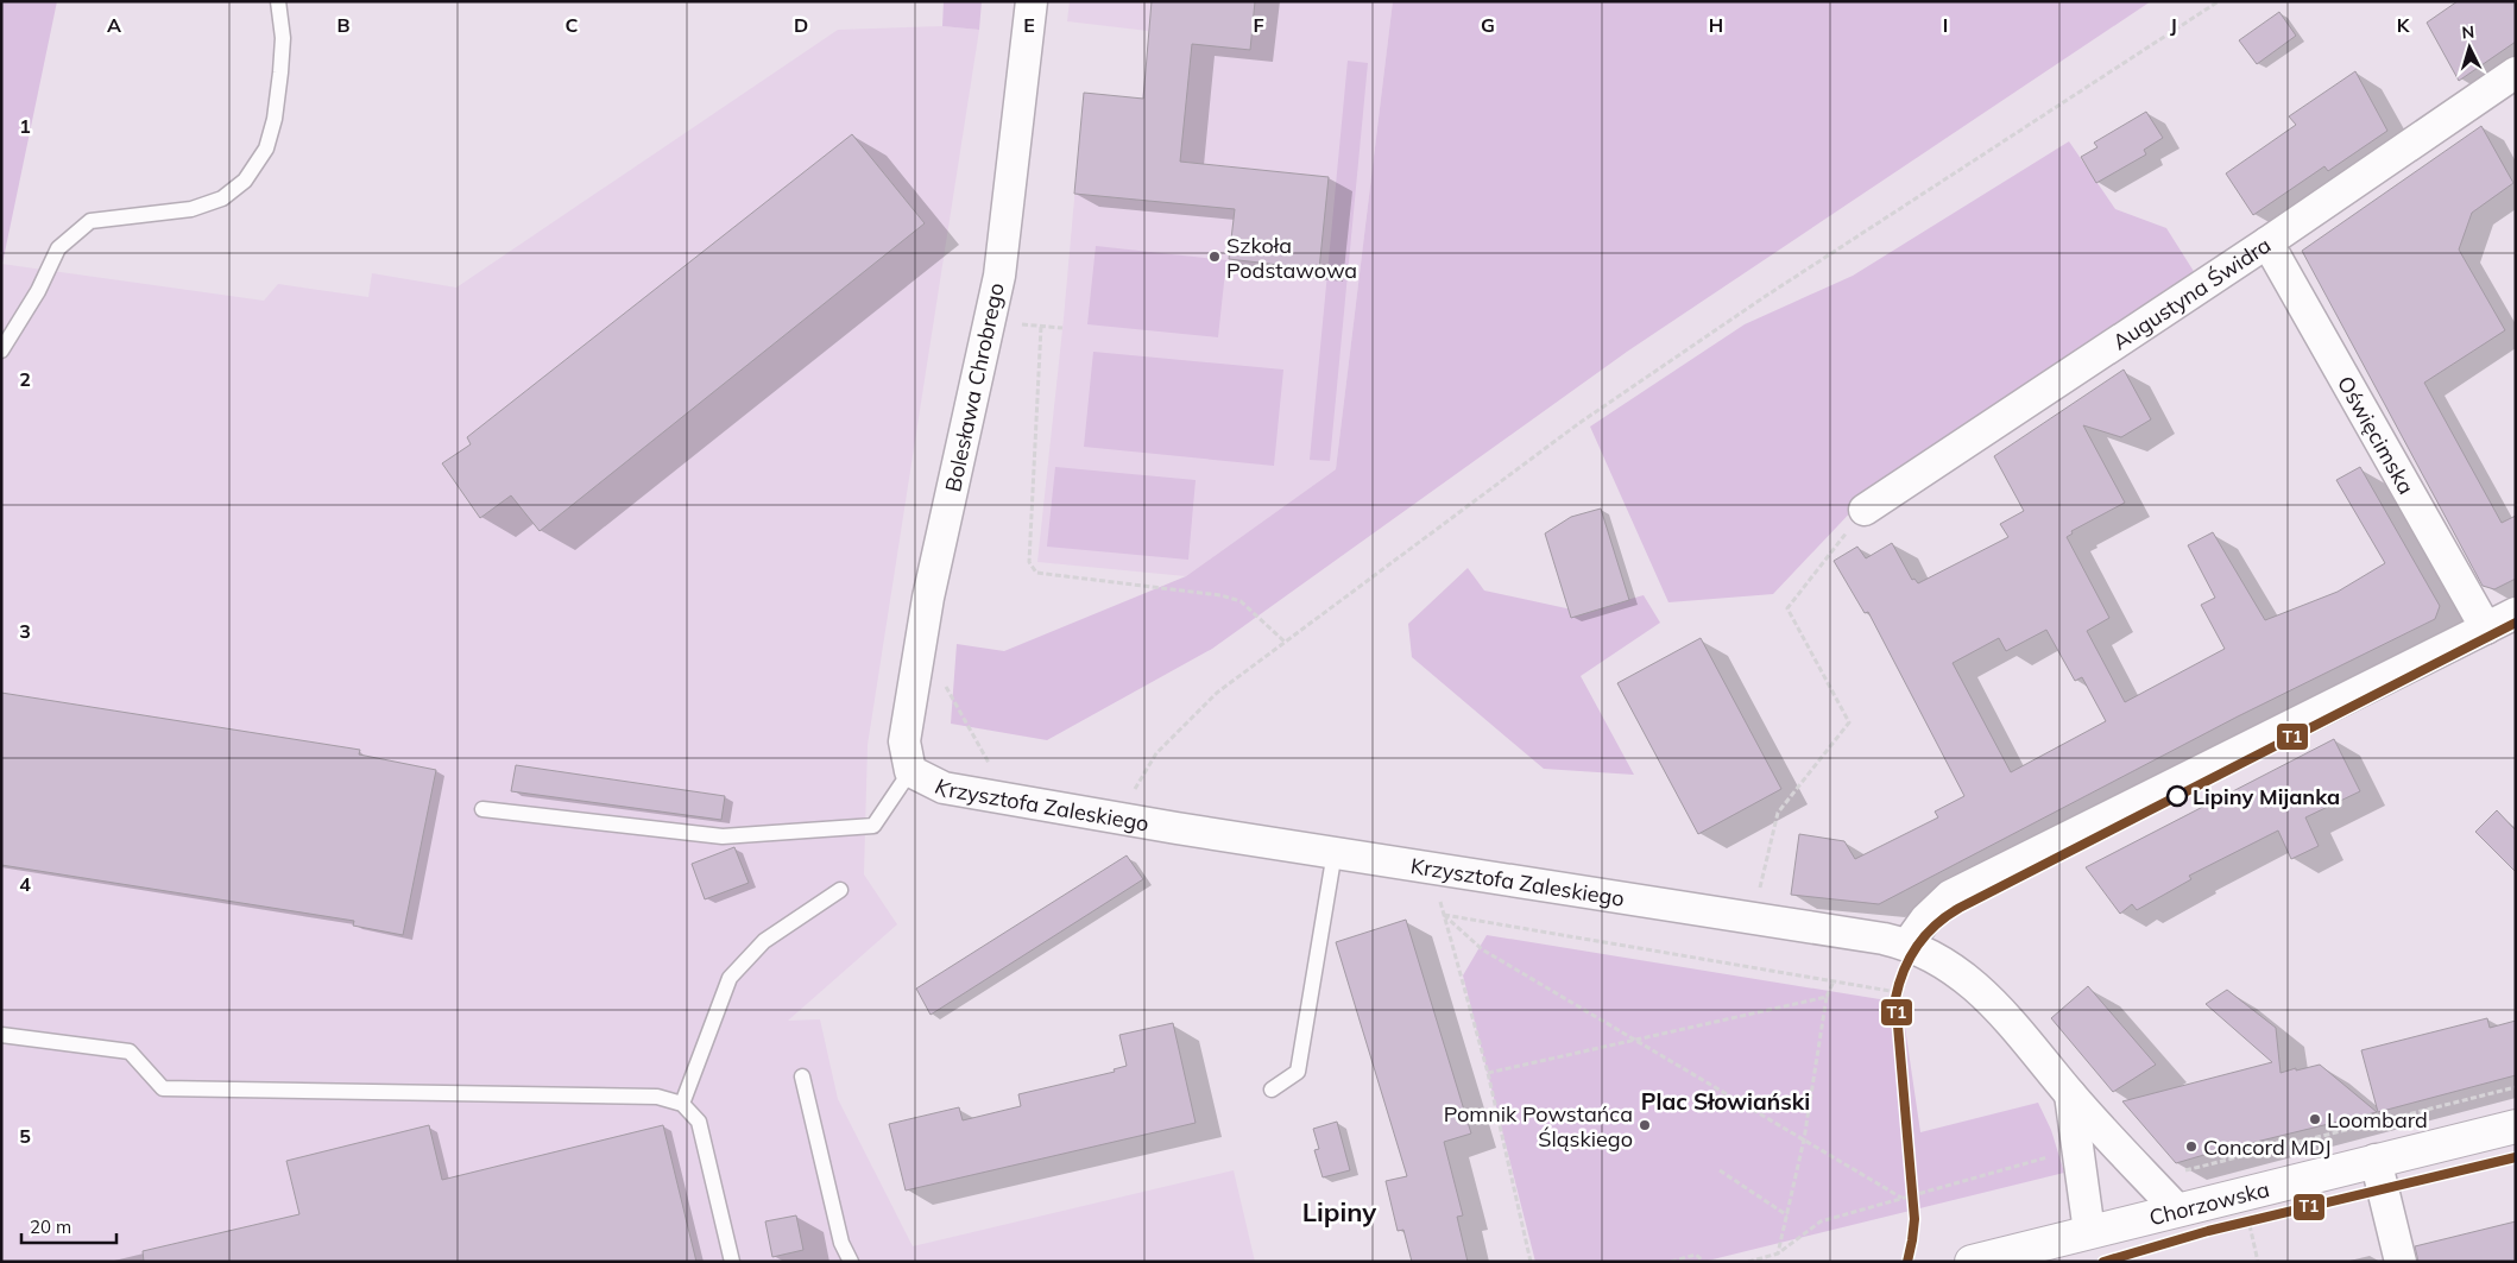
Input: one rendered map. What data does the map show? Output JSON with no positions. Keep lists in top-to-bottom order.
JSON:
{
  "streets": {
    "street": [
      "Augustyna Świdra",
      "Bolesława Chrobrego",
      "Oświęcimska",
      "Krzysztofa Zaleskiego",
      "Chorzowska"
    ]
  },
  "crossings": [
    ["Augustyna Świdra", "Oświęcimska"],
    ["Bolesława Chrobrego", "Krzysztofa Zaleskiego"],
    ["Krzysztofa Zaleskiego", "Chorzowska"]
  ],
  "districts": ["Plac Słowiański", "Lipiny"],
  "places": [
    "Szkoła Podstawowa",
    "Lipiny Mijanka",
    "Loombard",
    "Pomnik Powstańca Śląskiego",
    "Concord MDJ"
  ],
  "lines": ["transit line T1"],
  "scale_bar": "20 m",
  "north": "top",
  "grid": {
    "columns": [
      "A",
      "B",
      "C",
      "D",
      "E",
      "F",
      "G",
      "H",
      "I",
      "J",
      "K"
    ],
    "rows": [
      "1",
      "2",
      "3",
      "4",
      "5"
    ]
  }
}
